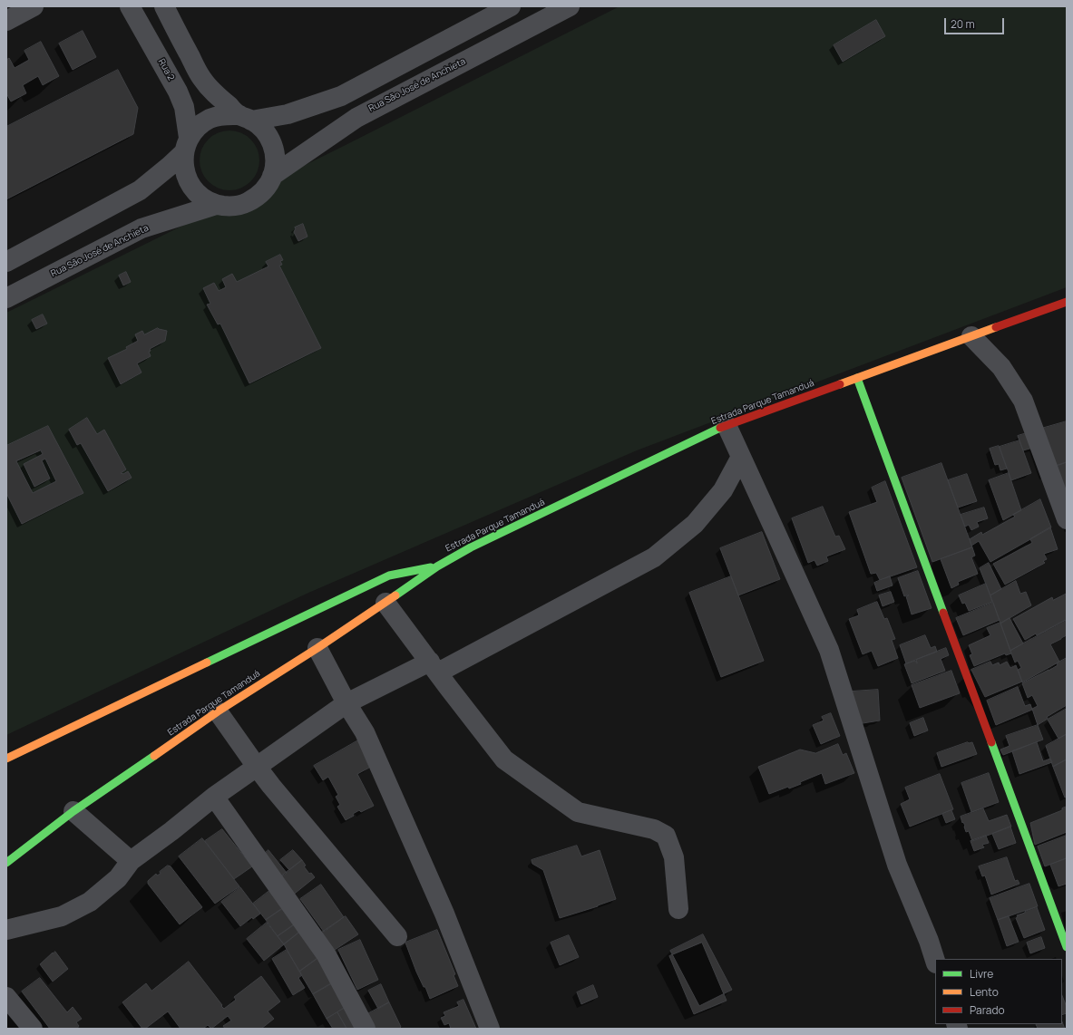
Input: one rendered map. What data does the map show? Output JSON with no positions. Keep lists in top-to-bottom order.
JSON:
{
  "streets": {
    "main road": ["Estrada Parque Tamanduá"],
    "street": ["Rua 2", "Rua São José de Anchieta"]
  },
  "crossings": [
    ["Rua 2", "Rua São José de Anchieta"]
  ],
  "legend": ["Livre", "Lento", "Parado"],
  "scale_bar": "20 m"
}
